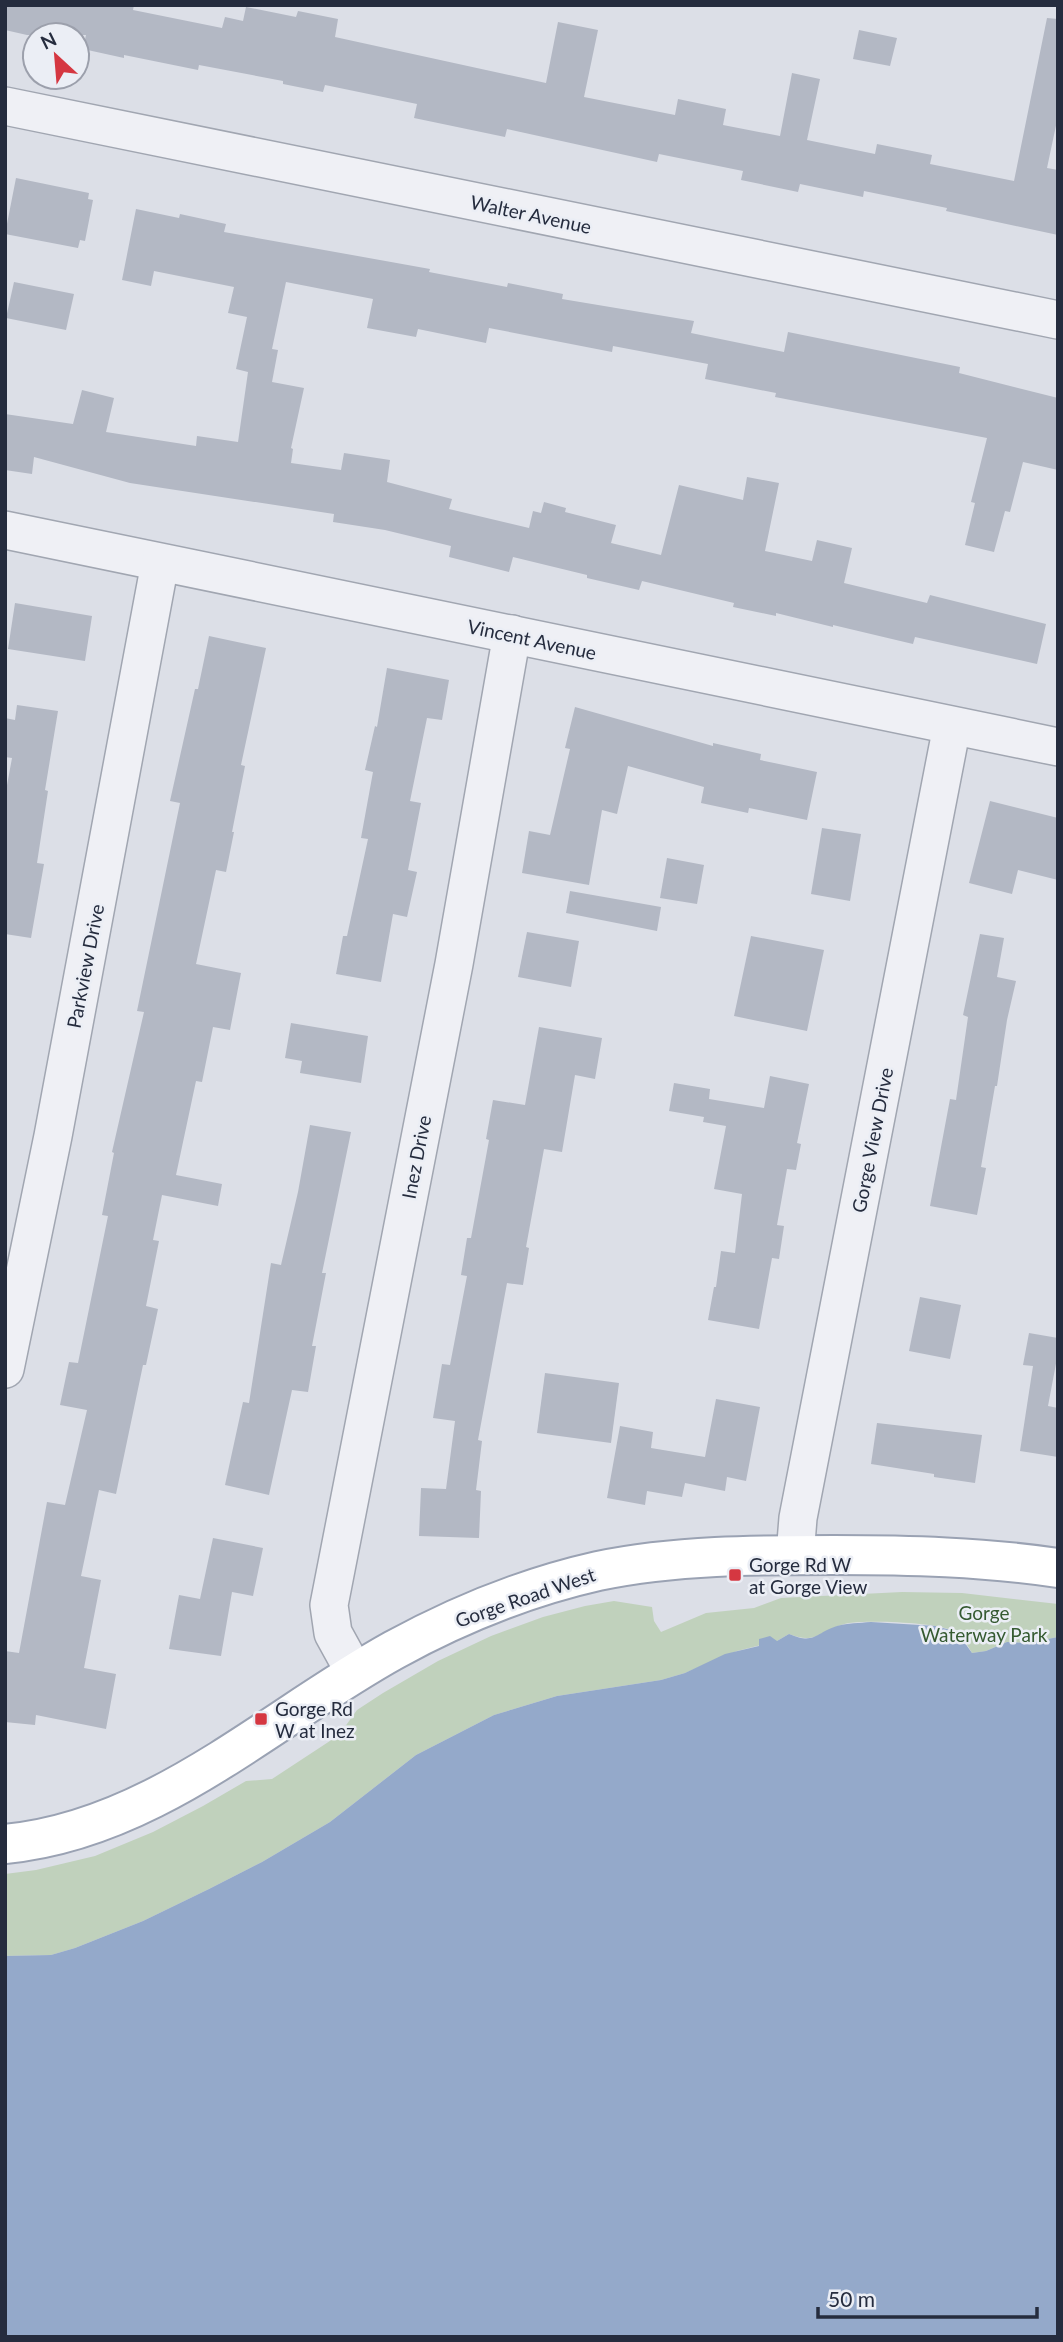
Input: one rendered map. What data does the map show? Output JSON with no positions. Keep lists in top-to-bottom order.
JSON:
{
  "streets": {
    "main road": ["Gorge Road West"],
    "street": [
      "Walter Avenue",
      "Vincent Avenue",
      "Parkview Drive",
      "Gorge View Drive",
      "Inez Drive"
    ]
  },
  "crossings": [
    ["Vincent Avenue", "Parkview Drive"],
    ["Vincent Avenue", "Gorge View Drive"],
    ["Vincent Avenue", "Inez Drive"],
    ["Gorge View Drive", "Gorge Road West"],
    ["Inez Drive", "Gorge Road West"]
  ],
  "parks": ["Gorge Waterway Park"],
  "places": {
    "transit": ["Gorge Rd W at Gorge View", "Gorge Rd W at Inez"]
  },
  "scale_bar": "50 m",
  "north": "top left"
}
